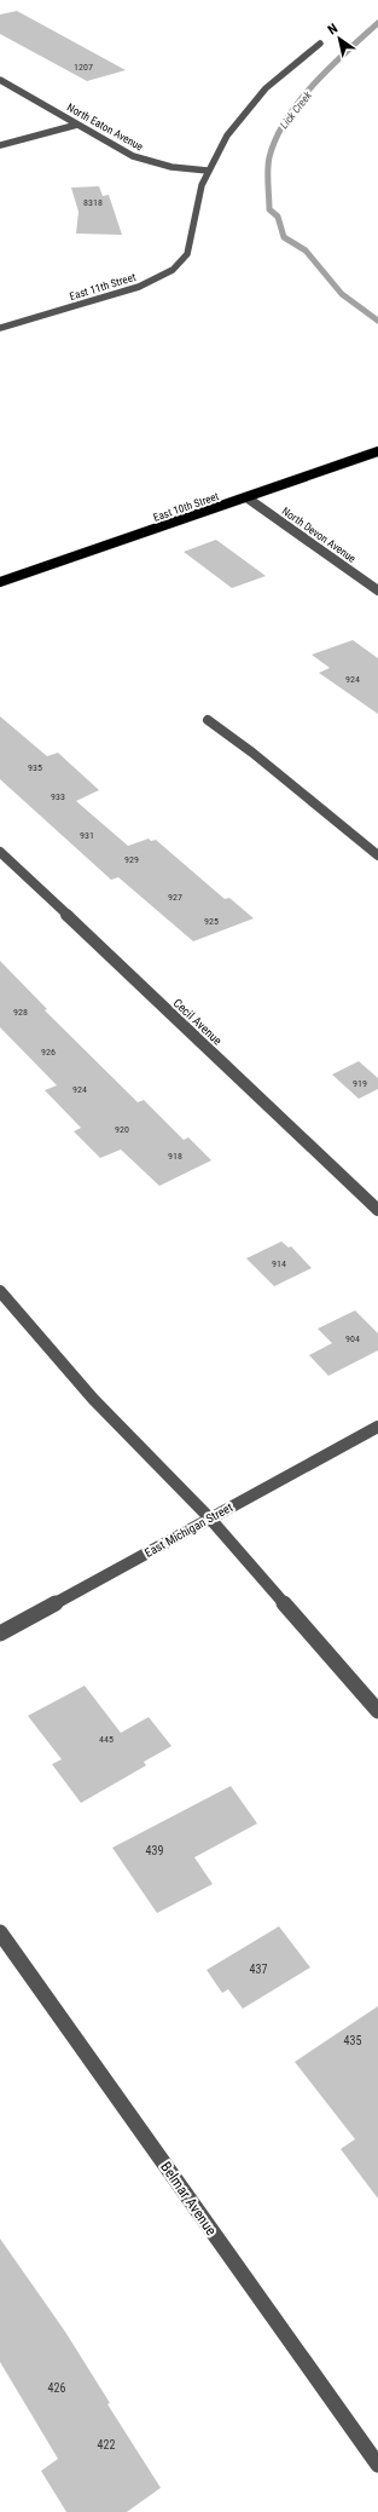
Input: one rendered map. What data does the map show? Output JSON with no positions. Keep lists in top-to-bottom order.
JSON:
{
  "streets": {
    "main road": ["East 10th Street"],
    "street": [
      "North Eaton Avenue",
      "East 11th Street",
      "North Devon Avenue",
      "Cecil Avenue",
      "East Michigan Street",
      "Belmar Avenue"
    ]
  },
  "crossings": [
    ["North Eaton Avenue", "East 11th Street"],
    ["East 10th Street", "North Devon Avenue"]
  ],
  "water": ["Lick Creek"],
  "house_numbers": [
    "1207",
    "8318",
    "924",
    "935",
    "933",
    "931",
    "929",
    "927",
    "925",
    "928",
    "926",
    "919",
    "924",
    "920",
    "918",
    "914",
    "904",
    "445",
    "439",
    "437",
    "435",
    "426",
    "422"
  ],
  "north": "top left"
}
